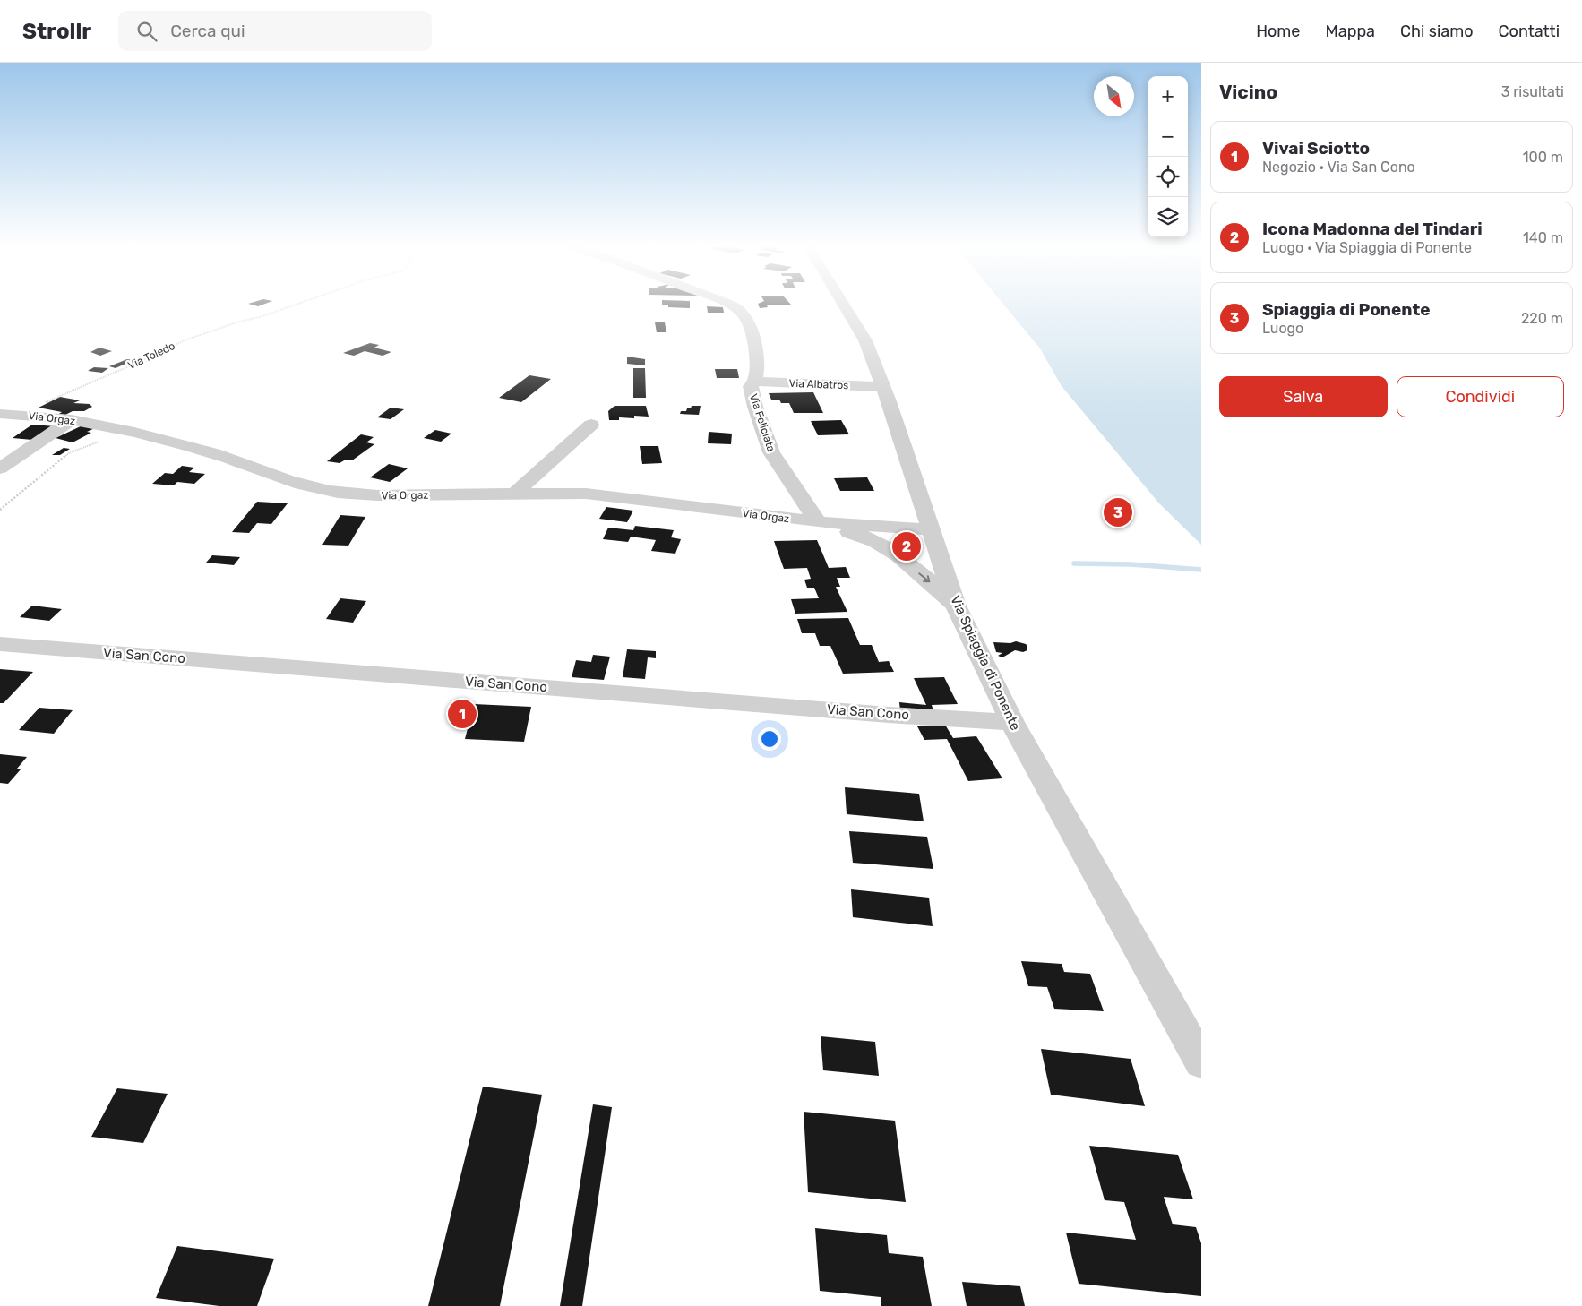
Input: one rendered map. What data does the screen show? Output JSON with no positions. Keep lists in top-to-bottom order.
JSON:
{
  "streets": {
    "street": [
      "Via Albatros",
      "Via Orgaz",
      "Via Feliciata",
      "Via San Cono",
      "Via Spiaggia di Ponente"
    ],
    "path": ["Via Toledo"]
  },
  "crossings": [
    ["Via Toledo", "Via Orgaz"],
    ["Via Albatros", "Via Feliciata"],
    ["Via Albatros", "Via Spiaggia di Ponente"],
    ["Via Orgaz", "Via Feliciata"],
    ["Via San Cono", "Via Spiaggia di Ponente"]
  ],
  "north": "bottom right",
  "page": {
    "header": "Strollr",
    "search": "Cerca qui",
    "nav": [
      "Home",
      "Mappa",
      "Chi siamo",
      "Contatti"
    ],
    "heading": ["Vicino", "3 risultati"],
    "map_buttons": ["+", "−"],
    "list": [
      {
        "mark": "1",
        "name": "Vivai Sciotto",
        "note": "Negozio · Via San Cono",
        "value": "100 m"
      },
      {
        "mark": "2",
        "name": "Icona Madonna del Tindari",
        "note": "Luogo · Via Spiaggia di Ponente",
        "value": "140 m"
      },
      {
        "mark": "3",
        "name": "Spiaggia di Ponente",
        "note": "Luogo",
        "value": "220 m"
      }
    ],
    "buttons": ["Salva", "Condividi"],
    "pins": ["3", "2", "1"]
  }
}
